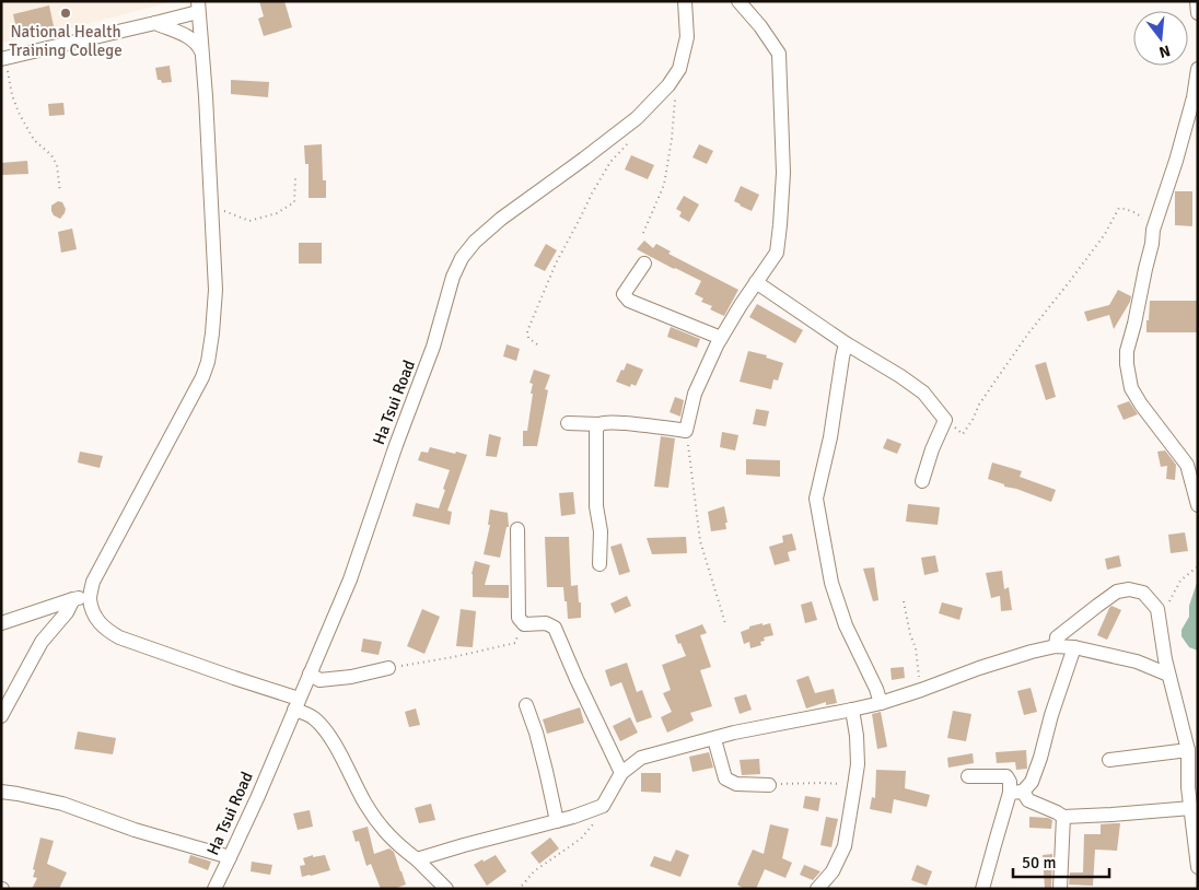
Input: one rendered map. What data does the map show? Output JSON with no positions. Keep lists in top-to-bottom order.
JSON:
{
  "streets": {
    "street": ["Ha Tsui Road"]
  },
  "places": ["National Health Training College"],
  "scale_bar": "50 m",
  "north": "bottom"
}
